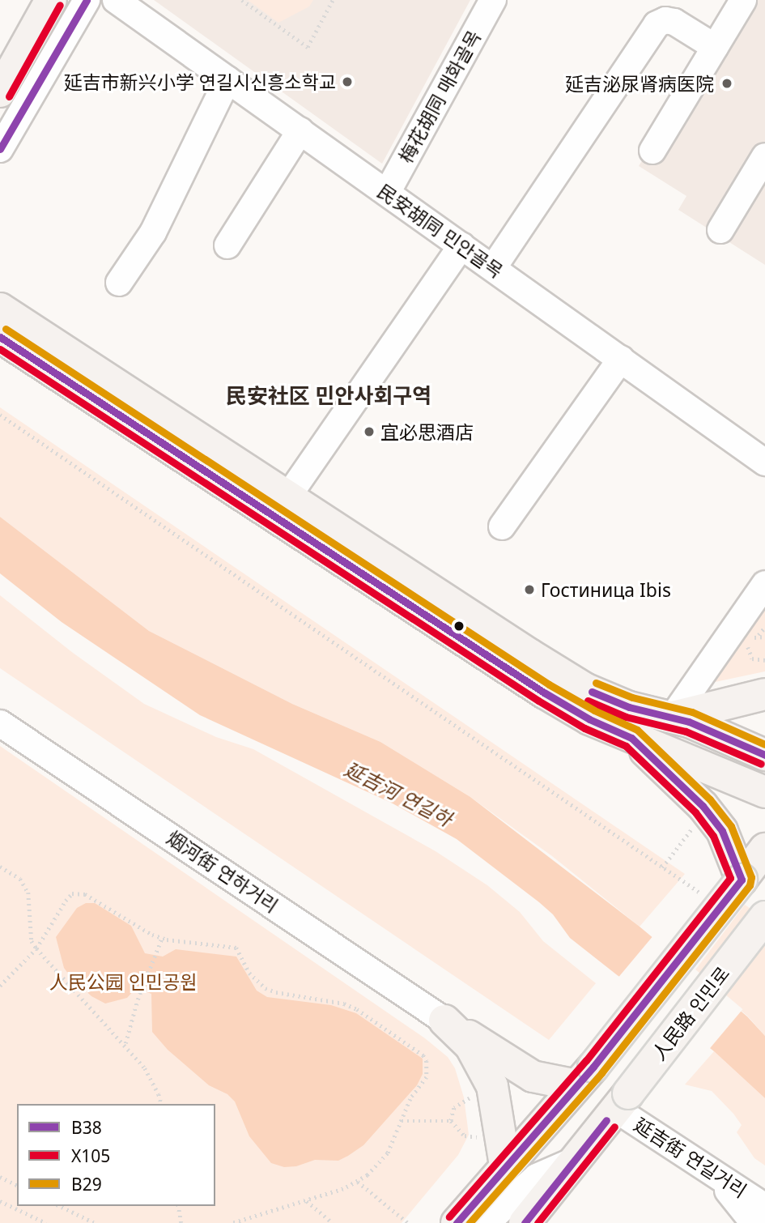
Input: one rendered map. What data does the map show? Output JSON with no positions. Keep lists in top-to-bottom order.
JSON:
{
  "streets": {
    "main road": ["人民路 인민로"],
    "street": [
      "梅花胡同 매화골목",
      "民安胡同 민안골목",
      "烟河街 연하거리",
      "延吉街 연길거리"
    ]
  },
  "crossings": [
    ["梅花胡同 매화골목", "民安胡同 민안골목"],
    ["人民路 인민로", "延吉街 연길거리"]
  ],
  "districts": ["民安社区 민안사회구역"],
  "water": ["延吉河 연길하"],
  "parks": ["人民公园 인민공원"],
  "places": [
    "延吉市新兴小学 연길시신흥소학교",
    "延吉泌尿肾病医院",
    "宜必思酒店",
    "Гостиница Ibis"
  ],
  "lines": ["transit line B38", "transit line X105", "transit line B29"],
  "legend": ["B38", "X105", "B29"]
}
